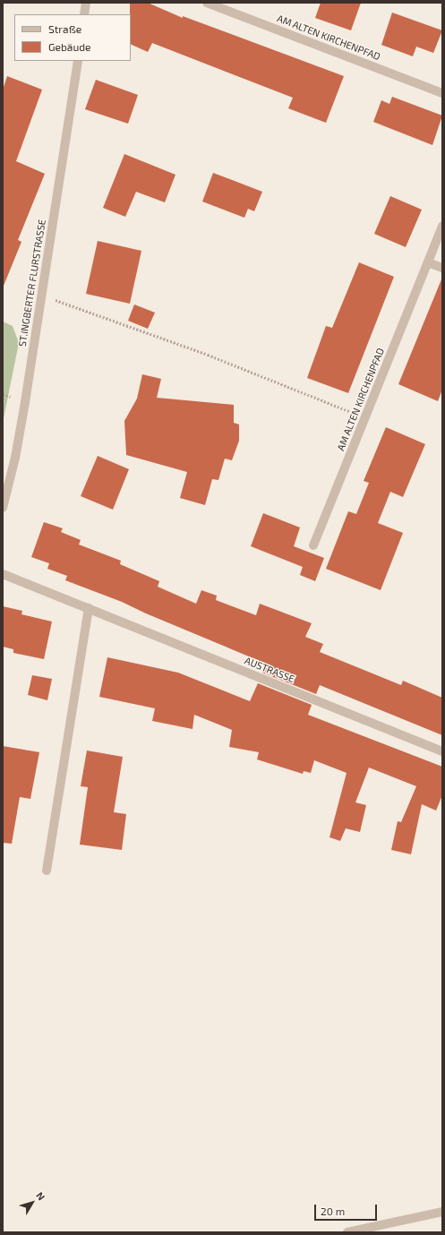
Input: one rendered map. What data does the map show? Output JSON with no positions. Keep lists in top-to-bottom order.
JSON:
{
  "streets": {
    "street": ["AM ALTEN KIRCHENPFAD", "ST.INGBERTER FLURSTRASSE", "AUSTRASSE"]
  },
  "legend": ["Straße", "Gebäude"],
  "scale_bar": "20 m",
  "north": "top right"
}
